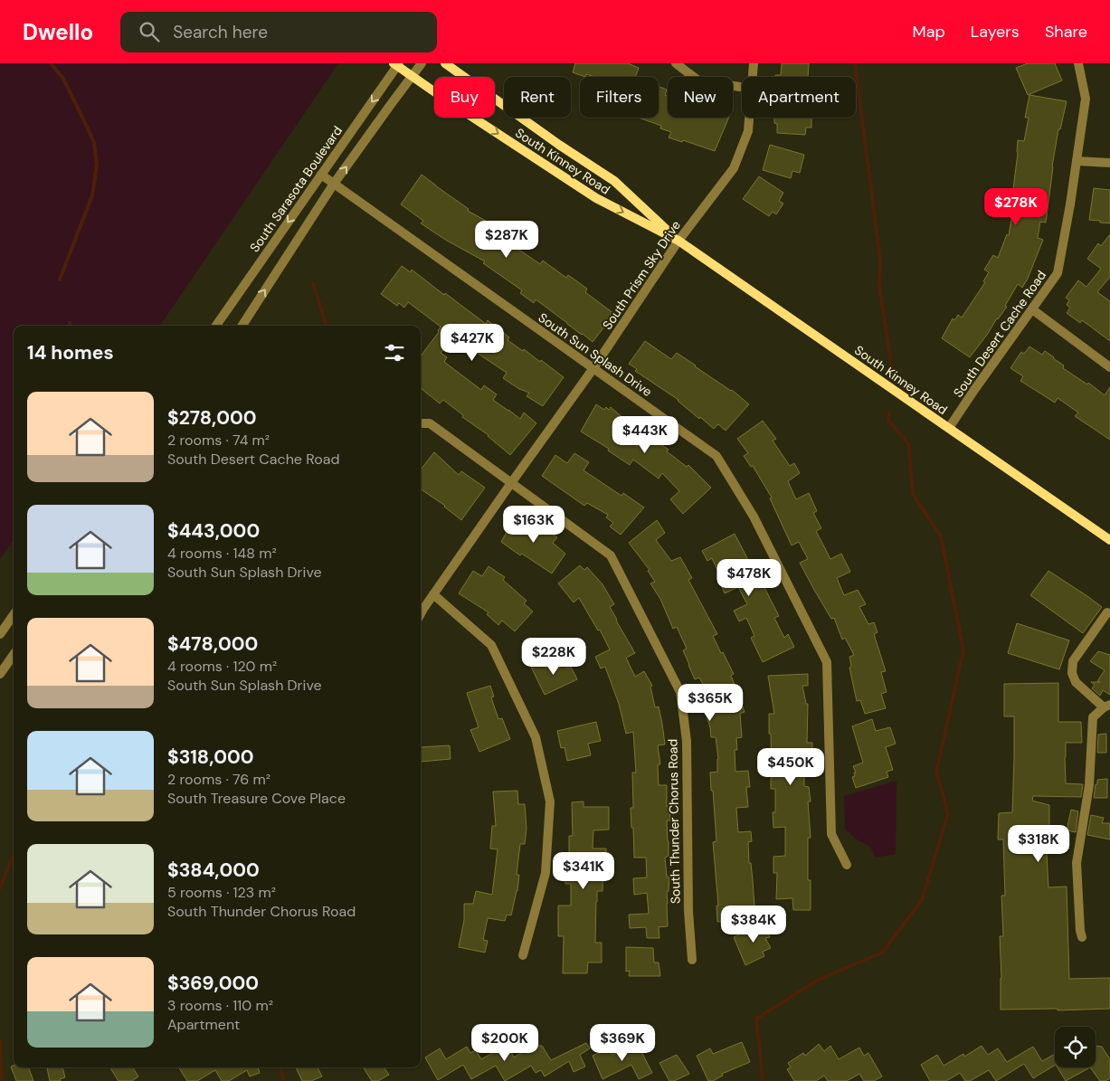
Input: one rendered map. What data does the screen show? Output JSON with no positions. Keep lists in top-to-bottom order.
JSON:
{
  "streets": {
    "main road": ["South Kinney Road"],
    "street": [
      "South Sarasota Boulevard",
      "South Prism Sky Drive",
      "South Desert Cache Road",
      "South Sun Splash Drive",
      "South Thunder Chorus Road"
    ]
  },
  "crossings": [
    ["South Kinney Road", "South Sarasota Boulevard"],
    ["South Kinney Road", "South Prism Sky Drive"],
    ["South Kinney Road", "South Desert Cache Road"],
    ["South Sarasota Boulevard", "South Sun Splash Drive"],
    ["South Prism Sky Drive", "South Sun Splash Drive"],
    ["South Prism Sky Drive", "South Thunder Chorus Road"]
  ],
  "page": {
    "header": "Dwello",
    "search": "Search here",
    "nav": ["Map", "Layers", "Share"],
    "chip": [
      "Buy",
      "Rent",
      "Filters",
      "New",
      "Apartment"
    ],
    "price": [
      "$278K",
      "$287K",
      "$427K",
      "$443K",
      "$163K",
      "$478K",
      "$228K",
      "$365K",
      "$450K",
      "$318K",
      "$341K",
      "$384K",
      "$200K",
      "$369K"
    ],
    "heading": "14 homes",
    "list": [
      {
        "name": "$278,000",
        "note": "2 rooms · 74 m² · South Desert Cache Road"
      },
      {
        "name": "$443,000",
        "note": "4 rooms · 148 m² · South Sun Splash Drive"
      },
      {
        "name": "$478,000",
        "note": "4 rooms · 120 m² · South Sun Splash Drive"
      },
      {
        "name": "$318,000",
        "note": "2 rooms · 76 m² · South Treasure Cove Place"
      },
      {
        "name": "$384,000",
        "note": "5 rooms · 123 m² · South Thunder Chorus Road"
      },
      {
        "name": "$369,000",
        "note": "3 rooms · 110 m² · Apartment"
      }
    ]
  }
}
